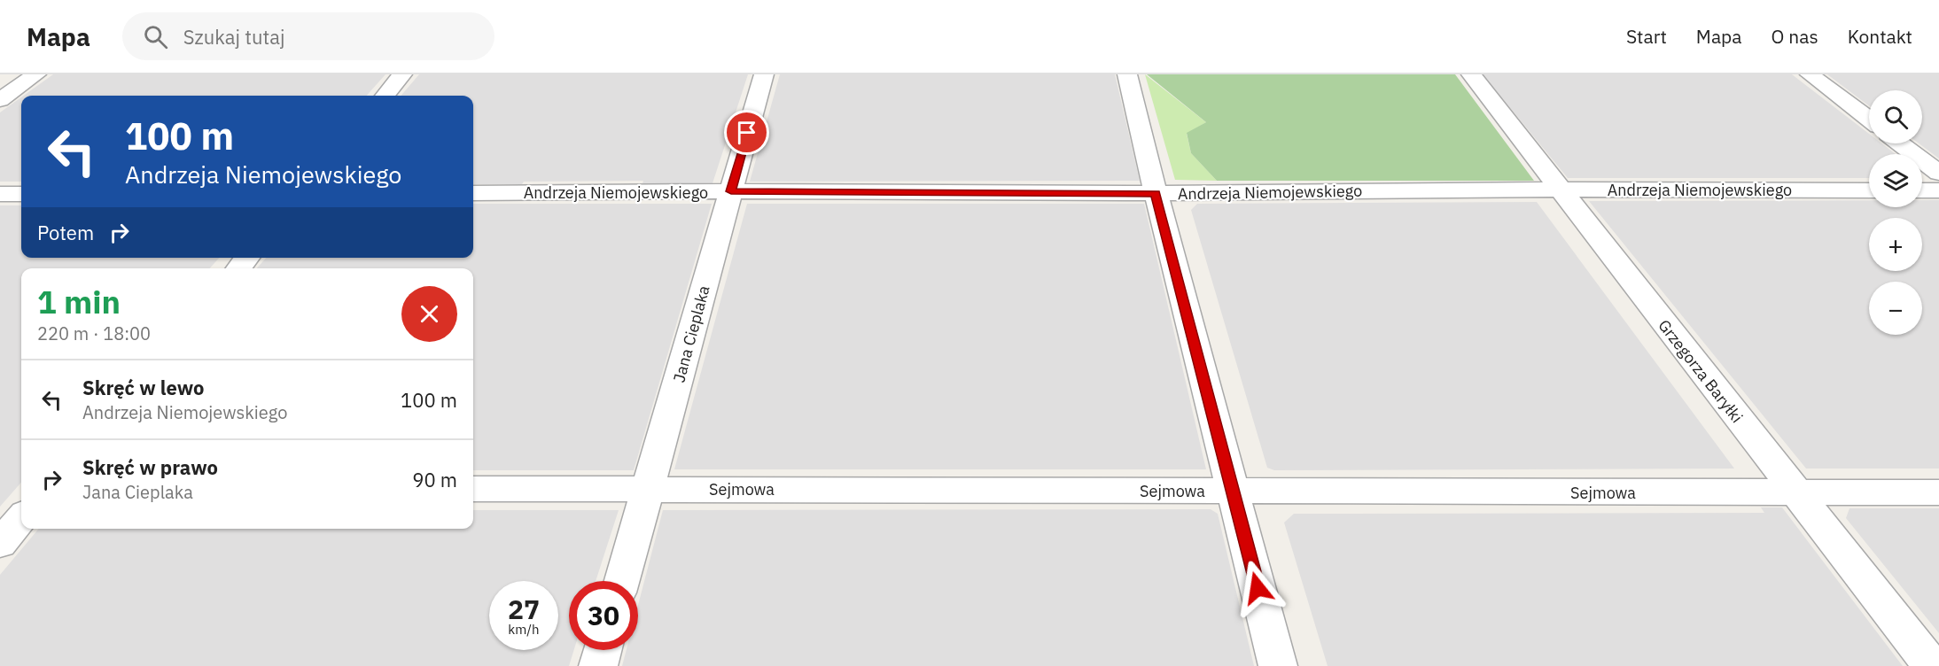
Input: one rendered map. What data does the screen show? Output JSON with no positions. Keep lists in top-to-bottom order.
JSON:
{
  "streets": {
    "street": [
      "Andrzeja Niemojewskiego",
      "Jana Cieplaka",
      "Grzegorza Baryłki",
      "Sejmowa"
    ]
  },
  "crossings": [
    ["Andrzeja Niemojewskiego", "Jana Cieplaka"],
    ["Andrzeja Niemojewskiego", "Grzegorza Baryłki"],
    ["Jana Cieplaka", "Sejmowa"],
    ["Grzegorza Baryłki", "Sejmowa"]
  ],
  "page": {
    "header": "Mapa",
    "search": "Szukaj tutaj",
    "nav": [
      "Start",
      "Mapa",
      "O nas",
      "Kontakt"
    ],
    "map_buttons": ["+", "−"],
    "turn": ["100 m", "Andrzeja Niemojewskiego"],
    "then": "Potem",
    "heading": ["1 min", "220 m · 18:00"],
    "list": [
      {
        "name": "Skręć w lewo",
        "note": "Andrzeja Niemojewskiego",
        "value": "100 m"
      },
      {
        "name": "Skręć w prawo",
        "note": "Jana Cieplaka",
        "value": "90 m"
      }
    ],
    "speed": "27 km/h",
    "limit": "30"
  }
}
